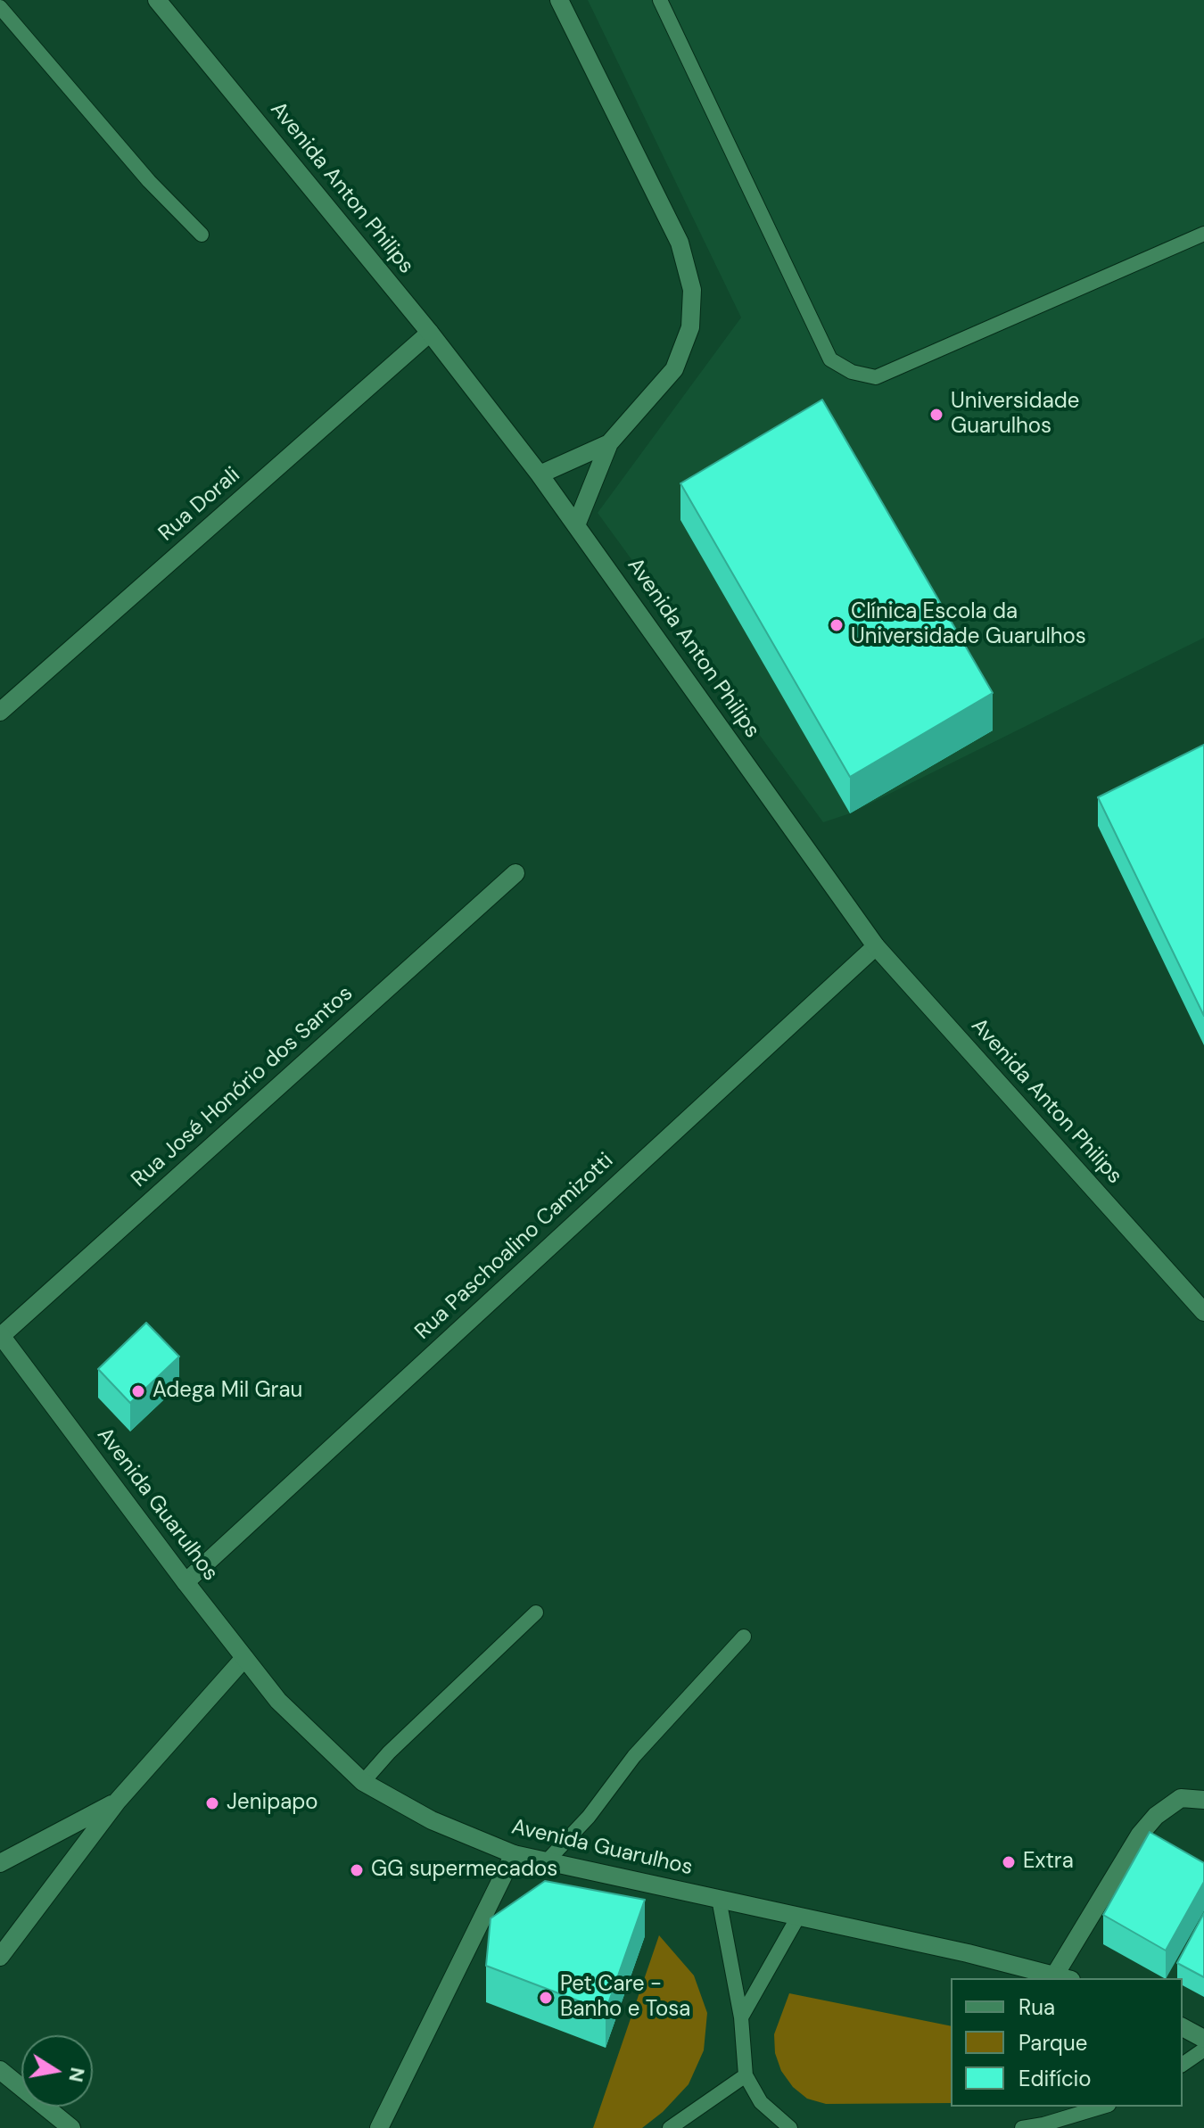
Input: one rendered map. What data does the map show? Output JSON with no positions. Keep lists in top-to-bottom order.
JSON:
{
  "streets": {
    "street": [
      "Avenida Anton Philips",
      "Rua Dorali",
      "Rua José Honório dos Santos",
      "Rua Paschoalino Camizotti",
      "Avenida Guarulhos"
    ]
  },
  "crossings": [
    ["Avenida Anton Philips", "Rua Dorali"],
    ["Avenida Anton Philips", "Rua Paschoalino Camizotti"],
    ["Rua José Honório dos Santos", "Avenida Guarulhos"],
    ["Rua Paschoalino Camizotti", "Avenida Guarulhos"]
  ],
  "places": [
    "Universidade Guarulhos",
    "Clínica Escola da Universidade Guarulhos",
    "Adega Mil Grau",
    "Jenipapo",
    "Extra",
    "GG supermecados",
    "Pet Care - Banho e Tosa"
  ],
  "legend": ["Rua", "Parque", "Edifício"],
  "north": "right"
}
